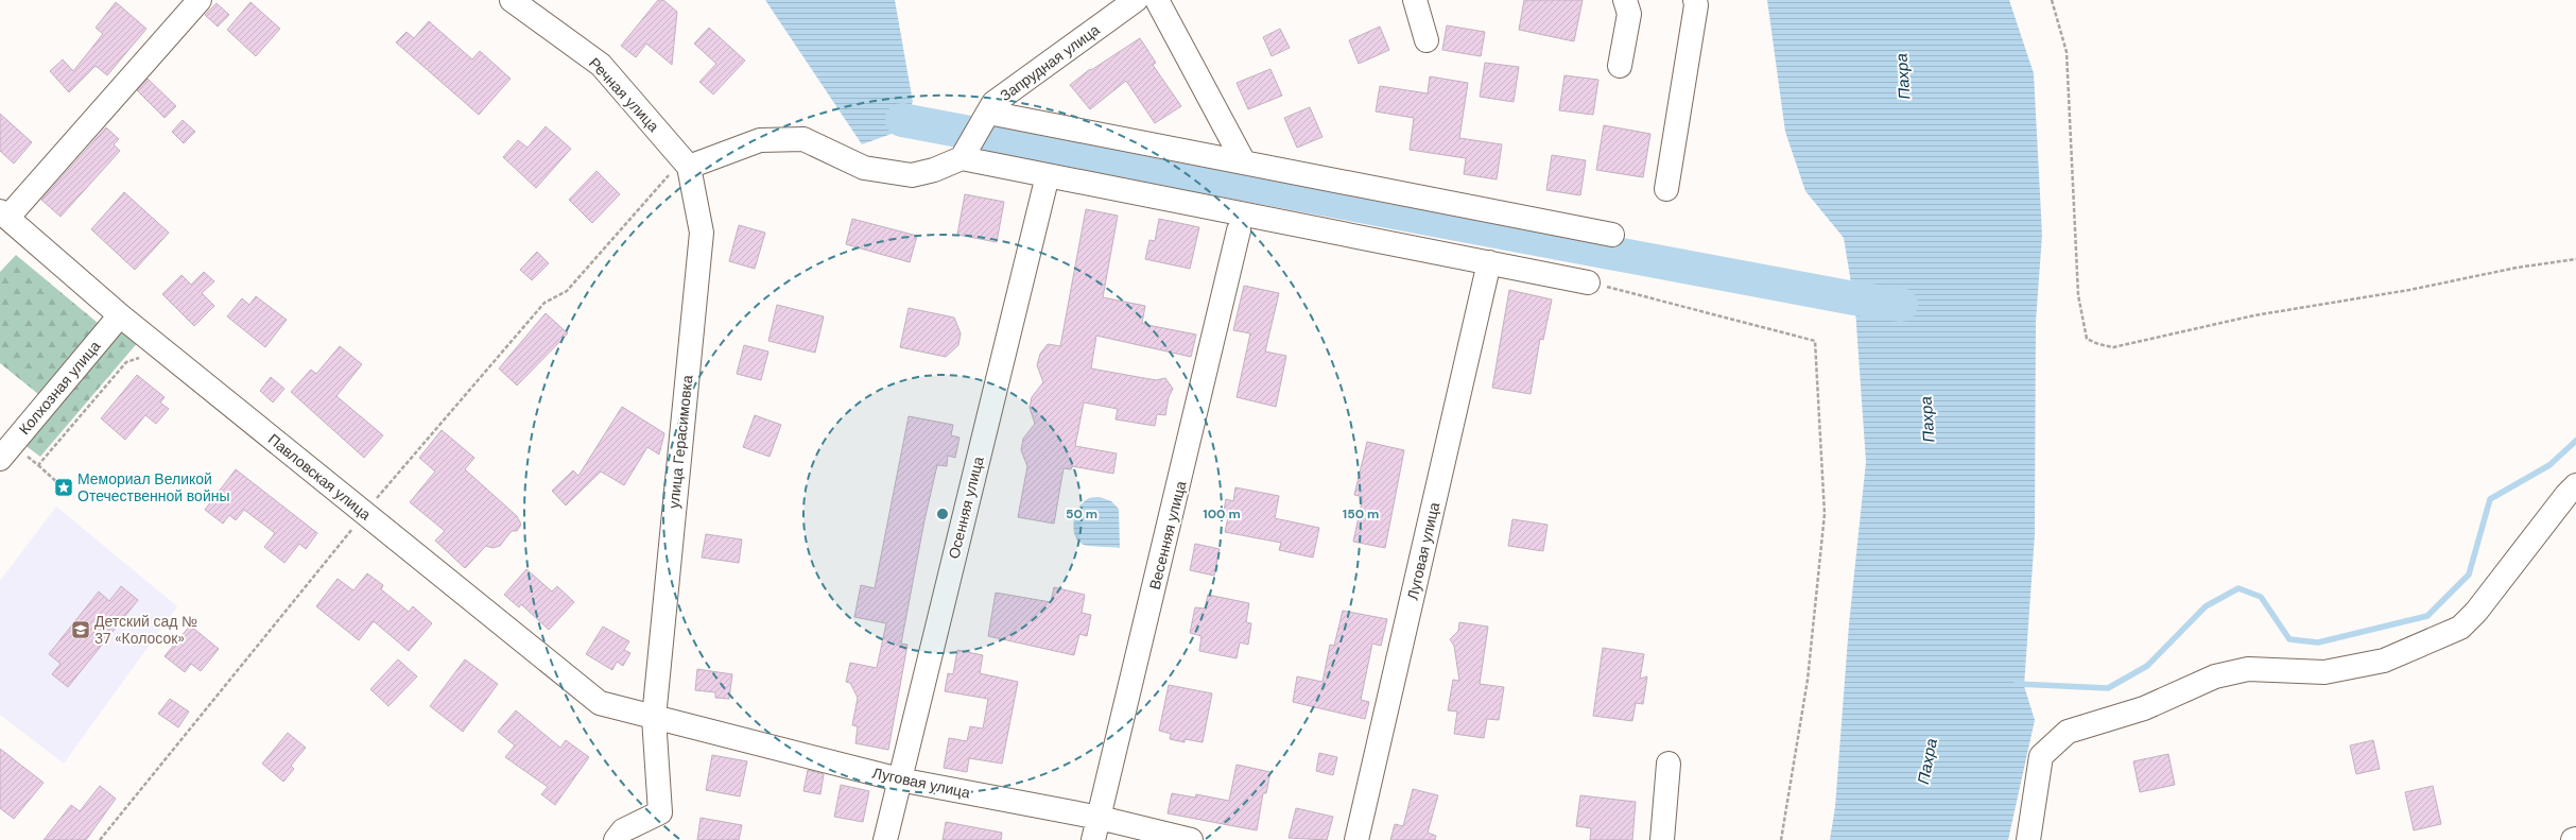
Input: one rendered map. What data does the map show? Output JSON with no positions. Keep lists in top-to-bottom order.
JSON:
{
  "streets": {
    "street": [
      "Запрудная улица",
      "Речная улица",
      "Колхозная улица",
      "улица Герасимовка",
      "Павловская улица",
      "Осенняя улица",
      "Весенняя улица",
      "Луговая улица"
    ]
  },
  "crossings": [
    ["Речная улица", "улица Герасимовка"],
    ["Колхозная улица", "Павловская улица"],
    ["улица Герасимовка", "Павловская улица"],
    ["улица Герасимовка", "Луговая улица"],
    ["Павловская улица", "Луговая улица"],
    ["Осенняя улица", "Луговая улица"],
    ["Весенняя улица", "Луговая улица"]
  ],
  "water": ["Пахра"],
  "places": {
    "place": ["Мемориал Великой Отечественной войны"],
    "school or university": ["Детский сад № 37 «Колосок»"]
  },
  "rings": ["50 m", "100 m", "150 m"]
}
